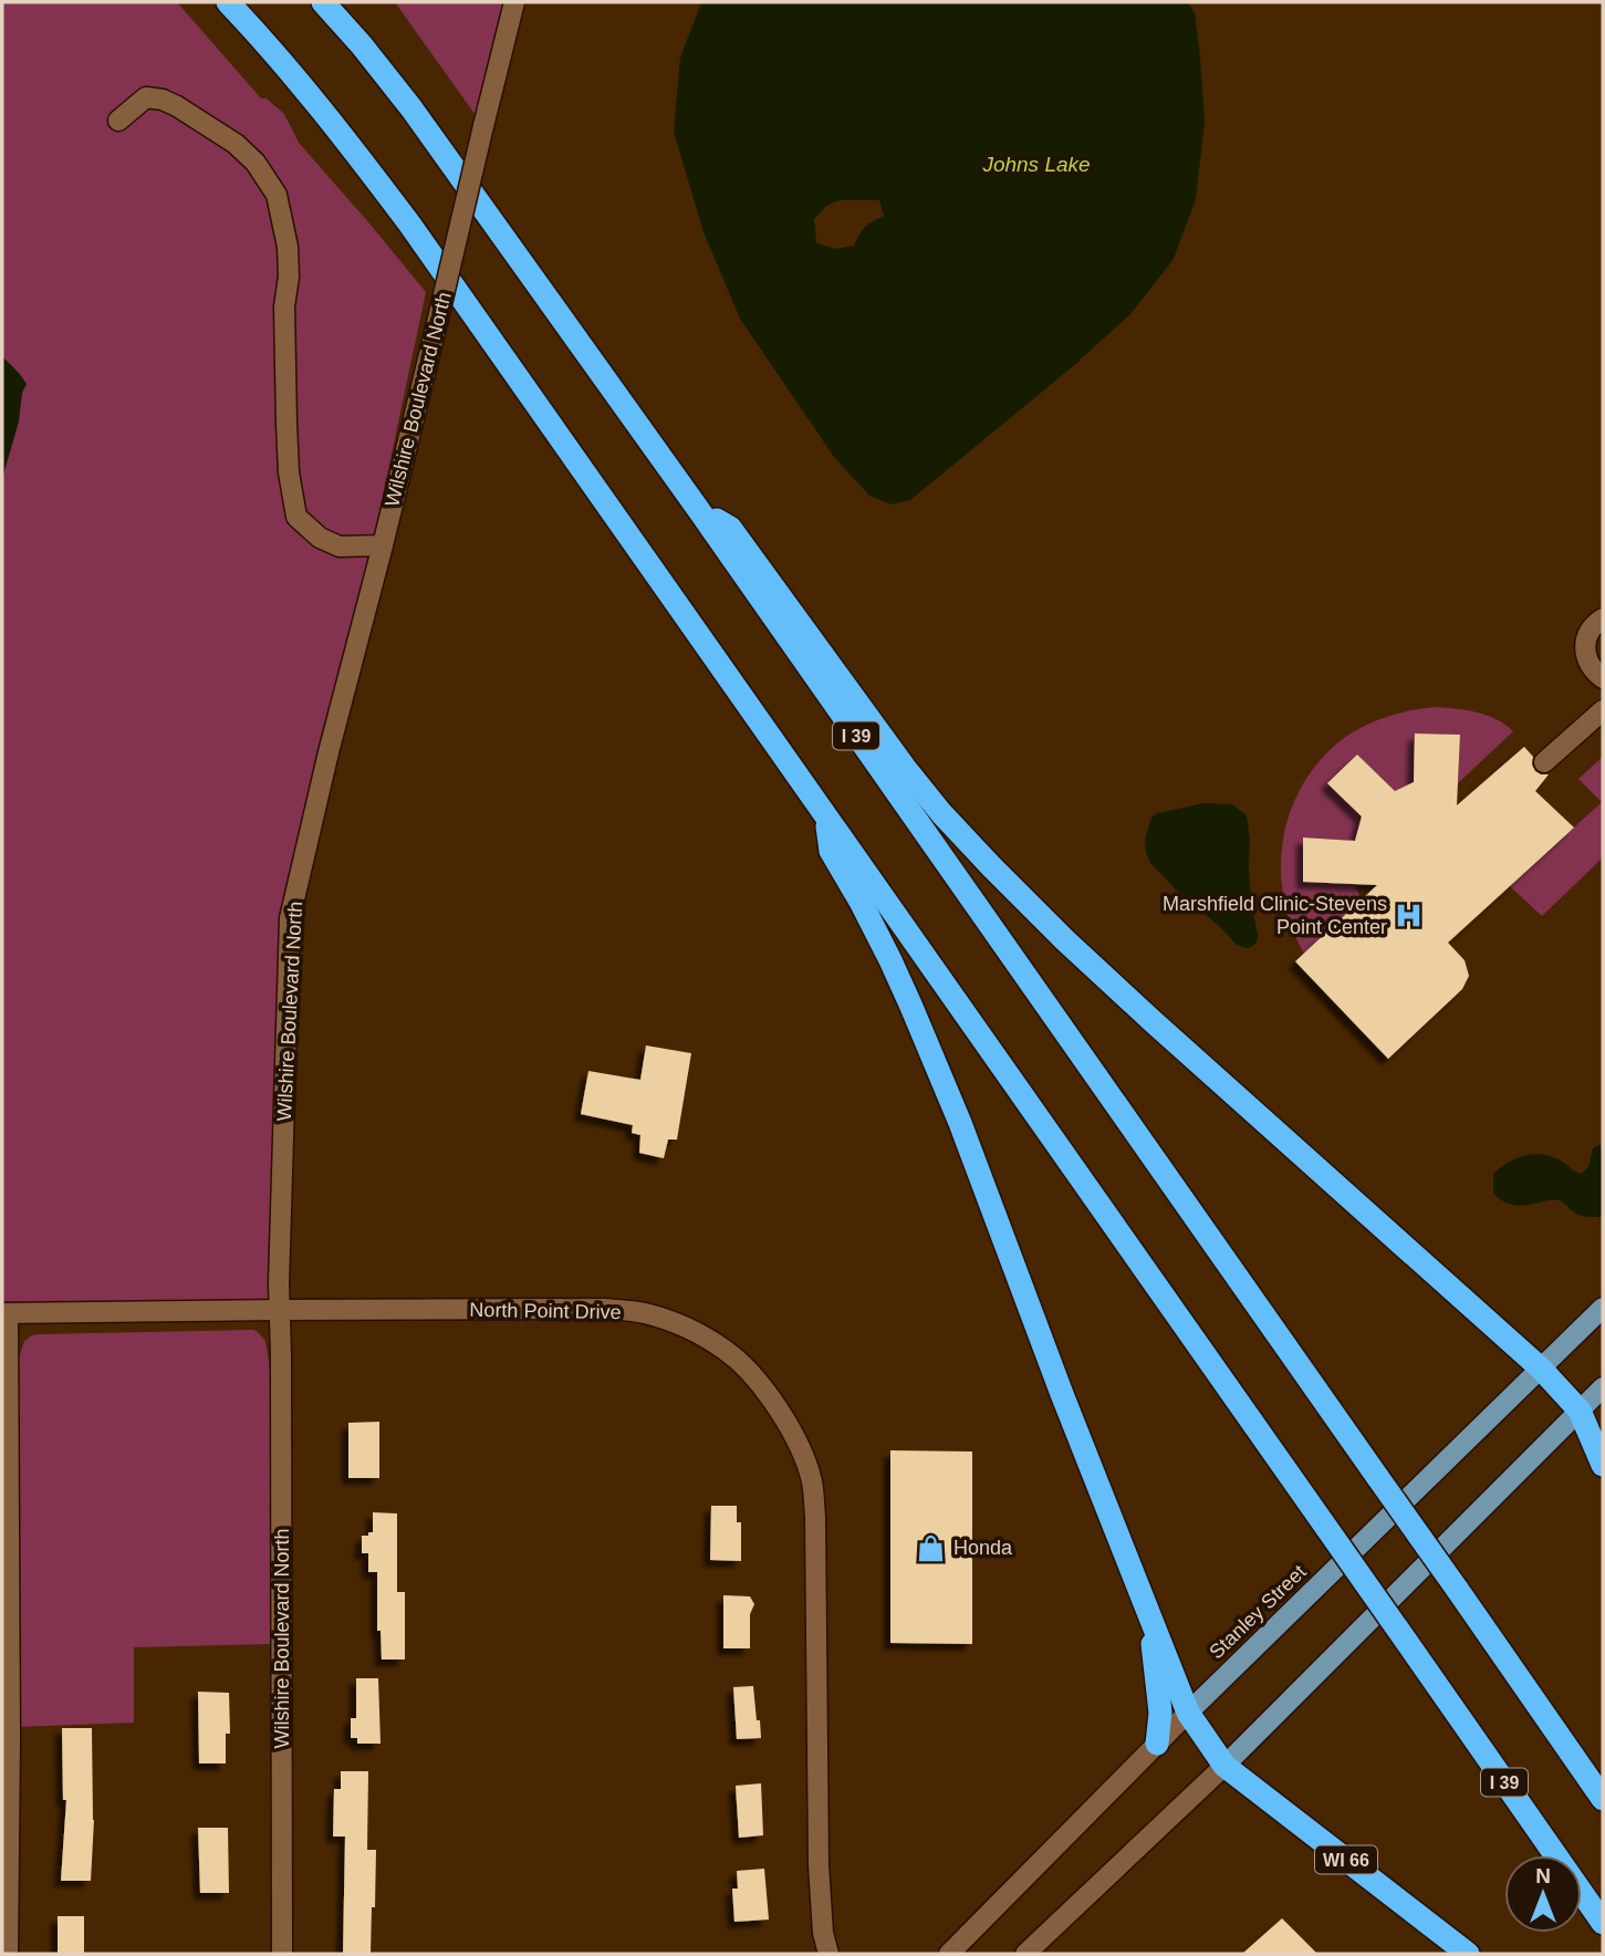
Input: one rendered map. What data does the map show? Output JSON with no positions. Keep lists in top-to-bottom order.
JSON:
{
  "streets": {
    "highway": ["I 39", "WI 66"],
    "main road": ["Stanley Street"],
    "street": ["Wilshire Boulevard North", "North Point Drive"]
  },
  "crossings": [
    ["Wilshire Boulevard North", "North Point Drive"]
  ],
  "water": ["Johns Lake"],
  "places": {
    "hospital": ["Marshfield Clinic-Stevens Point Center"],
    "shop": ["Honda"]
  },
  "north": "top"
}
